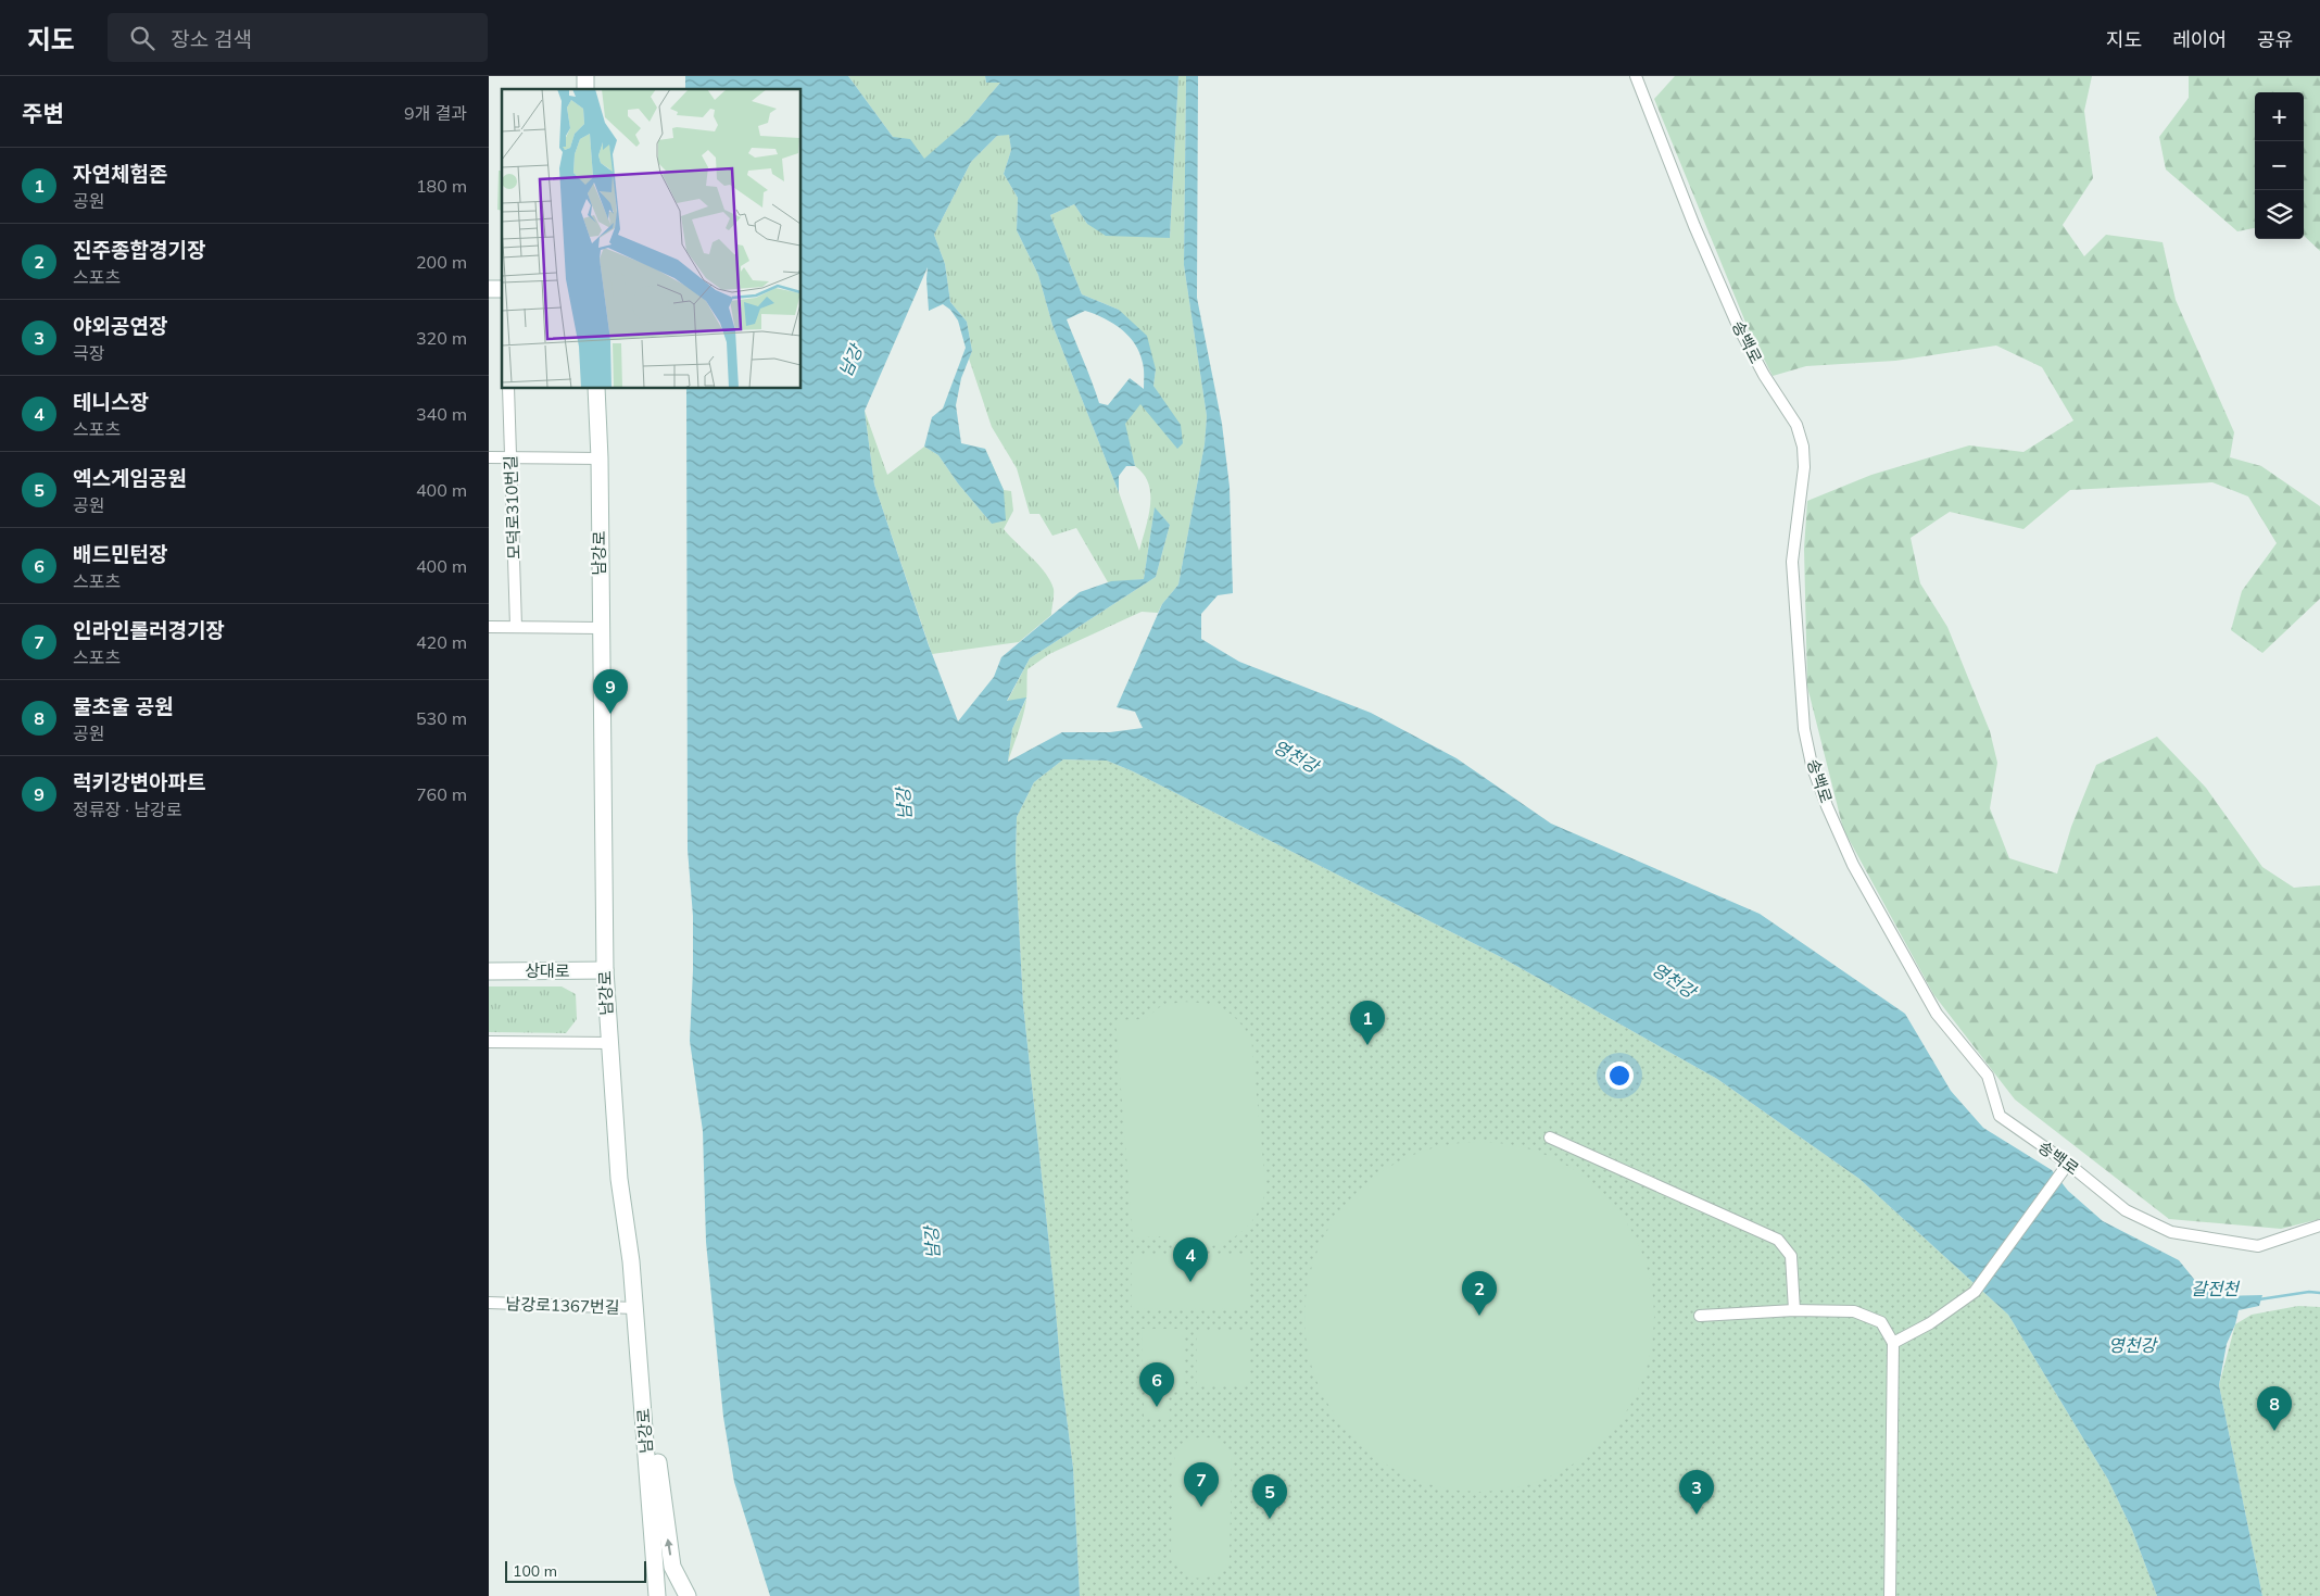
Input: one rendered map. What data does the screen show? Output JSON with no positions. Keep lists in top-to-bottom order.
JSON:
{
  "streets": {
    "street": [
      "송백로",
      "모덕로310번길",
      "남강로",
      "상대로",
      "남강로1367번길"
    ]
  },
  "crossings": [
    ["남강로", "상대로"],
    ["남강로", "남강로1367번길"]
  ],
  "water": ["남강", "영천강", "갈전천"],
  "scale_bar": "100 m",
  "page": {
    "header": "지도",
    "search": "장소 검색",
    "nav": ["지도", "레이어", "공유"],
    "heading": ["주변", "9개 결과"],
    "map_buttons": ["+", "−"],
    "list": [
      {
        "mark": "1",
        "name": "자연체험존",
        "note": "공원",
        "value": "180 m"
      },
      {
        "mark": "2",
        "name": "진주종합경기장",
        "note": "스포츠",
        "value": "200 m"
      },
      {
        "mark": "3",
        "name": "야외공연장",
        "note": "극장",
        "value": "320 m"
      },
      {
        "mark": "4",
        "name": "테니스장",
        "note": "스포츠",
        "value": "340 m"
      },
      {
        "mark": "5",
        "name": "엑스게임공원",
        "note": "공원",
        "value": "400 m"
      },
      {
        "mark": "6",
        "name": "배드민턴장",
        "note": "스포츠",
        "value": "400 m"
      },
      {
        "mark": "7",
        "name": "인라인롤러경기장",
        "note": "스포츠",
        "value": "420 m"
      },
      {
        "mark": "8",
        "name": "물초울 공원",
        "note": "공원",
        "value": "530 m"
      },
      {
        "mark": "9",
        "name": "럭키강변아파트",
        "note": "정류장 · 남강로",
        "value": "760 m"
      }
    ],
    "pins": [
      "9",
      "1",
      "4",
      "2",
      "6",
      "8",
      "7",
      "3",
      "5"
    ],
    "scale": "100 m"
  }
}
